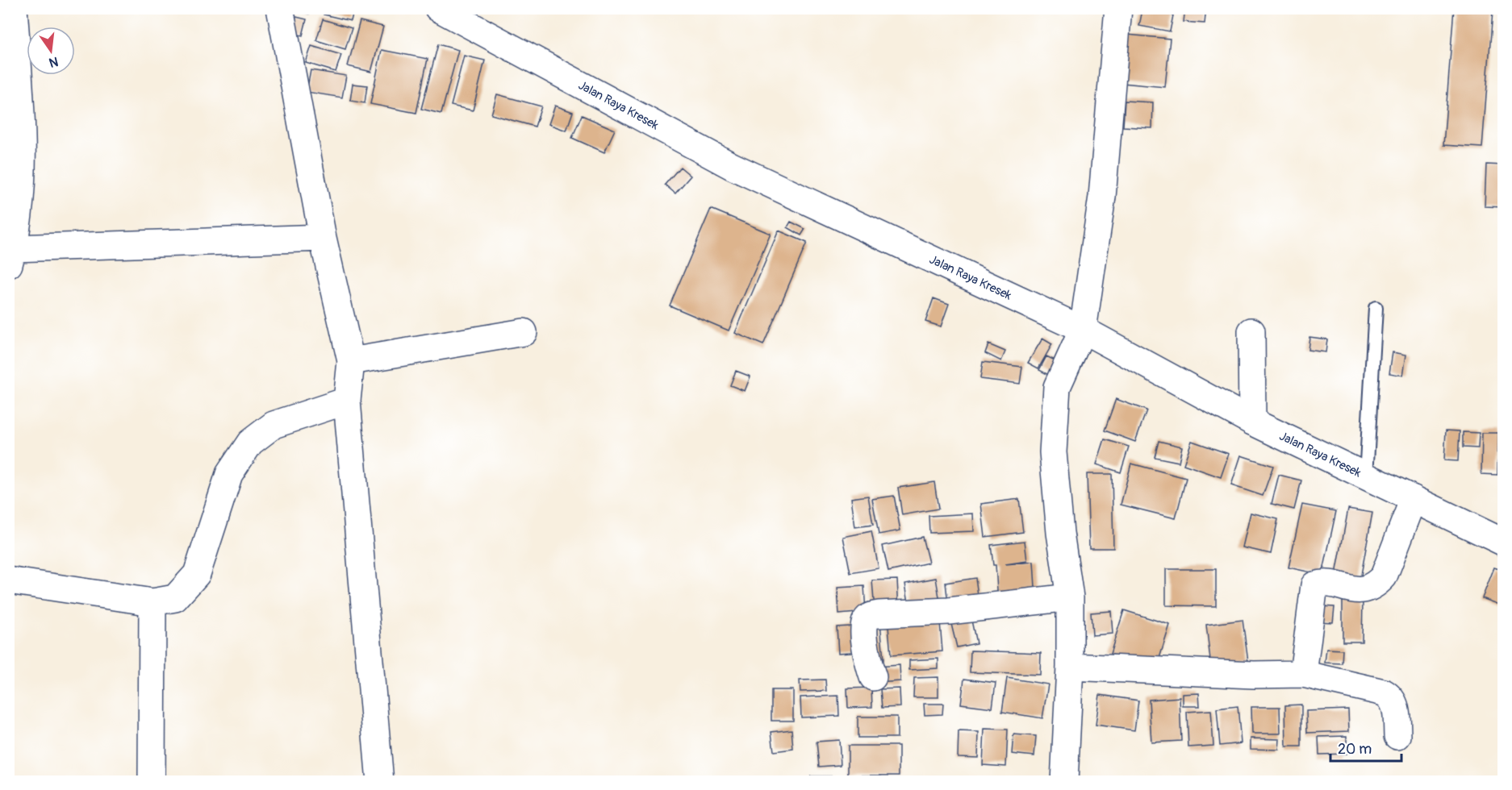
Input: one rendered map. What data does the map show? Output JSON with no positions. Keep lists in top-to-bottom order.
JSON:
{
  "streets": {
    "street": ["Jalan Raya Kresek"]
  },
  "scale_bar": "20 m",
  "north": "bottom"
}
